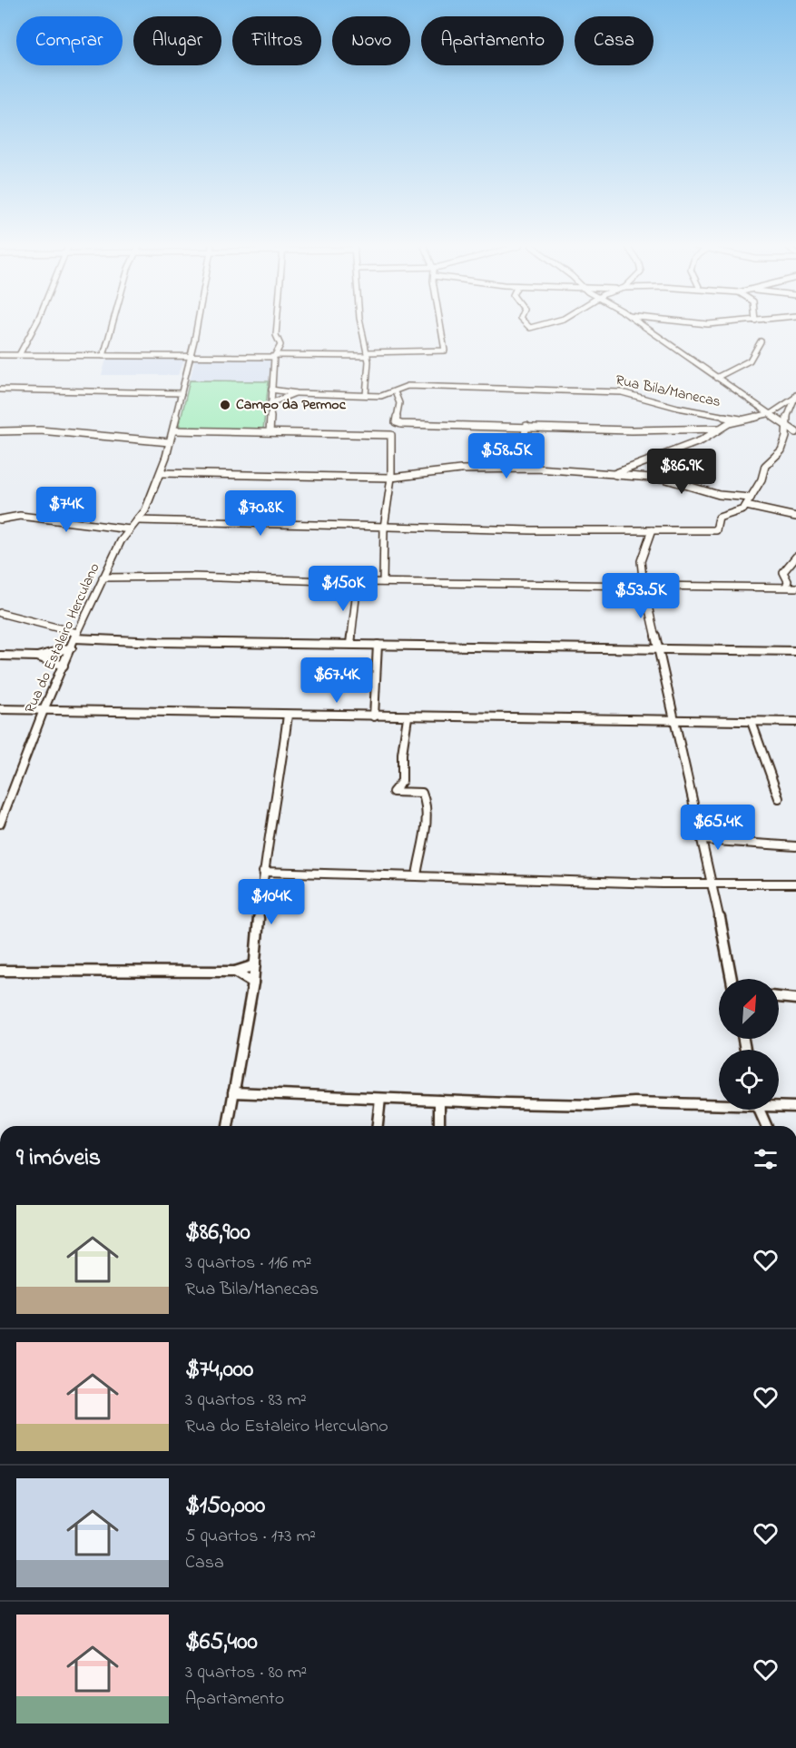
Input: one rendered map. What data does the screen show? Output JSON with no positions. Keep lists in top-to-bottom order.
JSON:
{
  "streets": {
    "street": ["Rua Bila/Manecas", "Rua do Estaleiro Herculano"]
  },
  "places": ["Campo da Permoc"],
  "north": "top right",
  "page": {
    "chip": [
      "Comprar",
      "Alugar",
      "Filtros",
      "Novo",
      "Apartamento",
      "Casa"
    ],
    "price": [
      "$58.5K",
      "$86.9K",
      "$74K",
      "$70.8K",
      "$150K",
      "$53.5K",
      "$67.4K",
      "$65.4K",
      "$104K"
    ],
    "heading": "9 imóveis",
    "list": [
      {
        "name": "$86,900",
        "note": "3 quartos · 116 m² · Rua Bila/Manecas"
      },
      {
        "name": "$74,000",
        "note": "3 quartos · 83 m² · Rua do Estaleiro Herculano"
      },
      {
        "name": "$150,000",
        "note": "5 quartos · 173 m² · Casa"
      },
      {
        "name": "$65,400",
        "note": "3 quartos · 80 m² · Apartamento"
      }
    ]
  }
}
